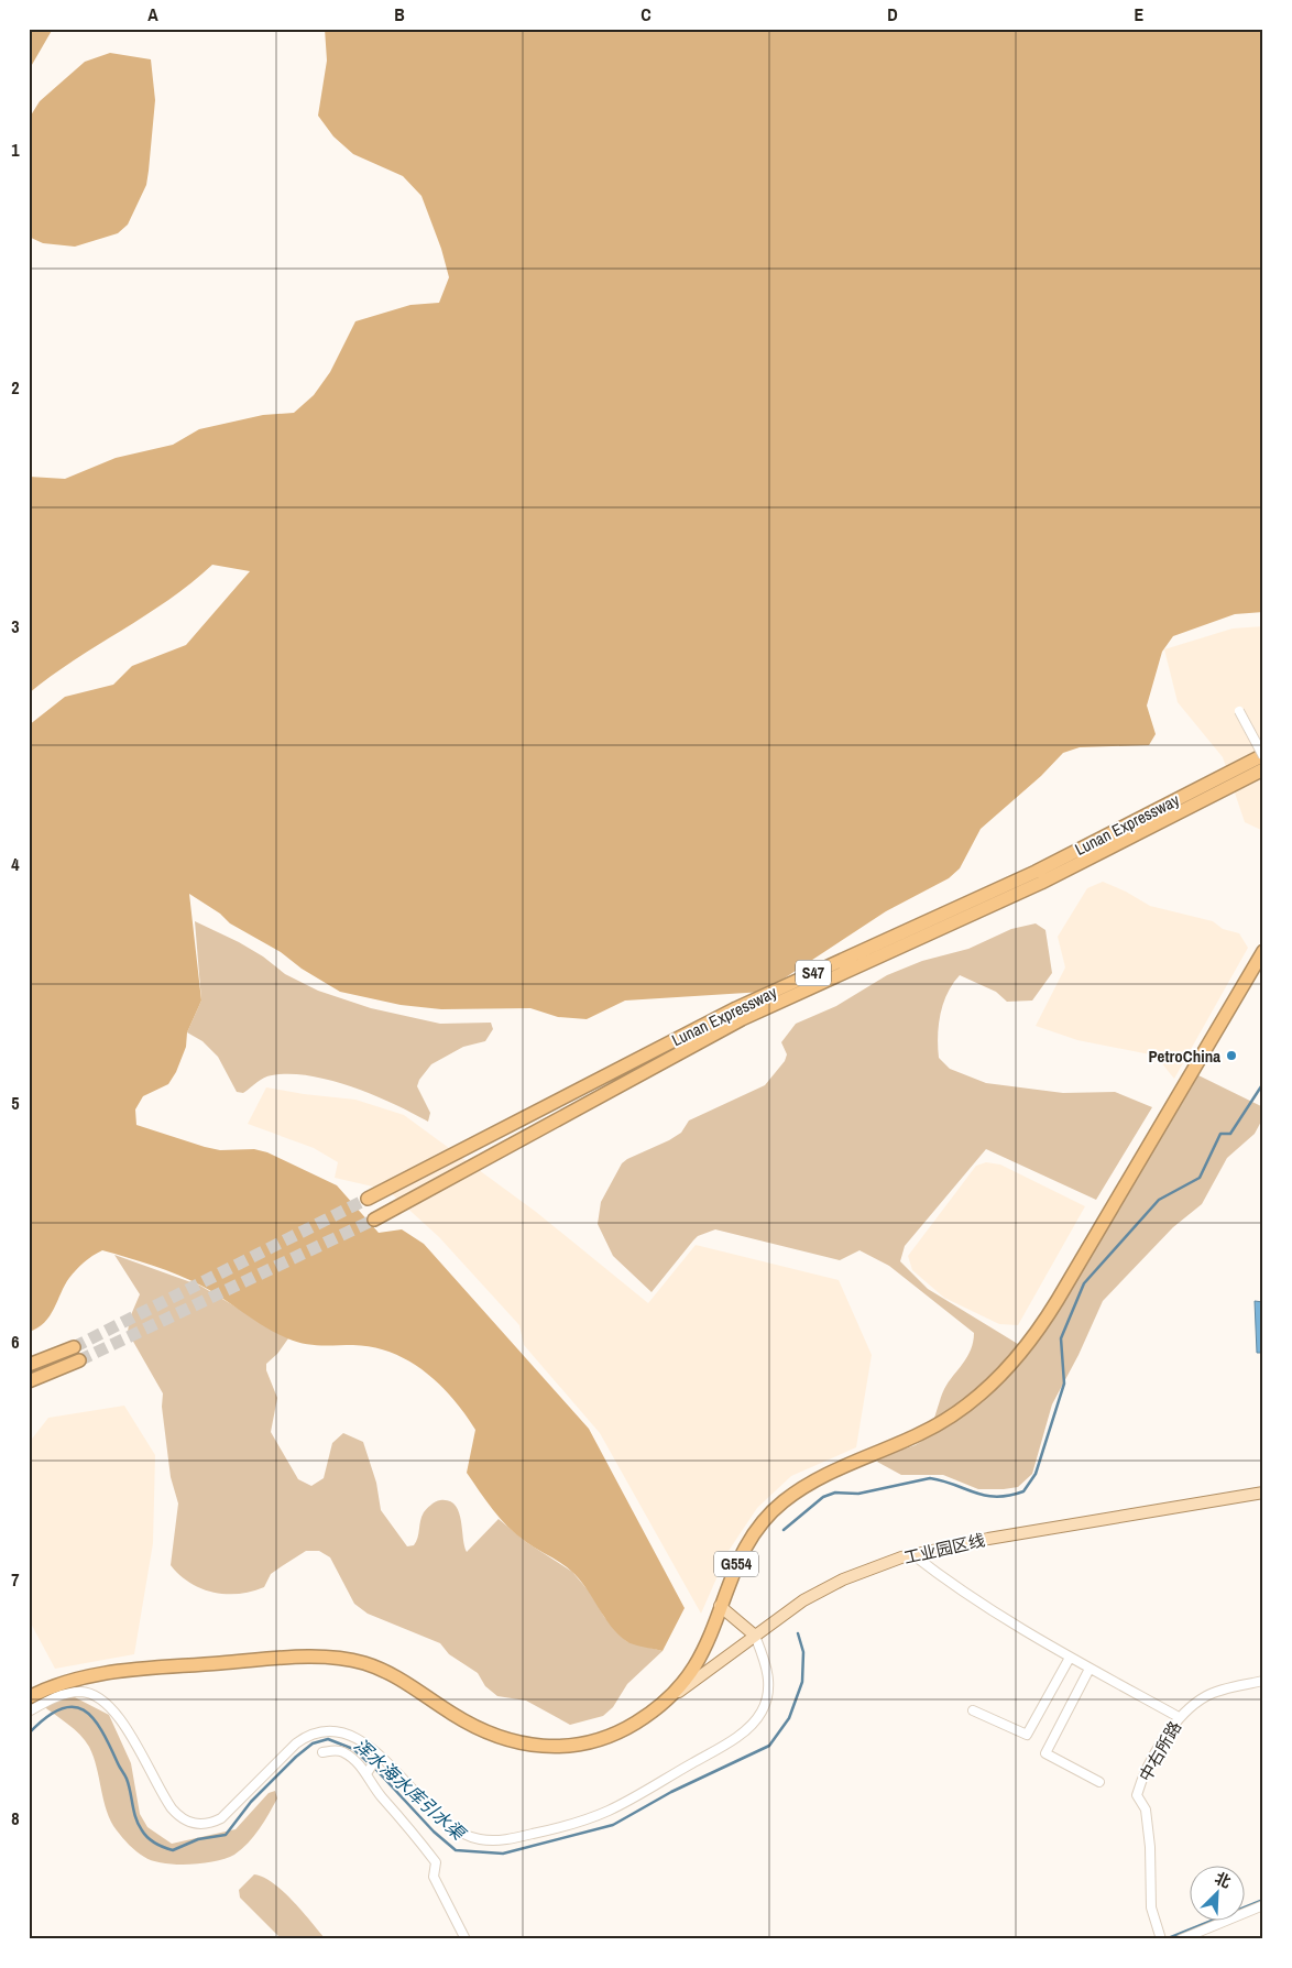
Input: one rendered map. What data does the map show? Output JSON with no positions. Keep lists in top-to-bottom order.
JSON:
{
  "streets": {
    "highway": ["Lunan Expressway", "S47", "G554"],
    "main road": ["工业园区线"],
    "street": ["中右所路"]
  },
  "crossings": [
    ["工业园区线", "G554"]
  ],
  "water": ["浑水海水库引水渠"],
  "places": ["PetroChina"],
  "north": "top right",
  "grid": {
    "columns": [
      "A",
      "B",
      "C",
      "D",
      "E"
    ],
    "rows": [
      "1",
      "2",
      "3",
      "4",
      "5",
      "6",
      "7",
      "8"
    ]
  }
}
